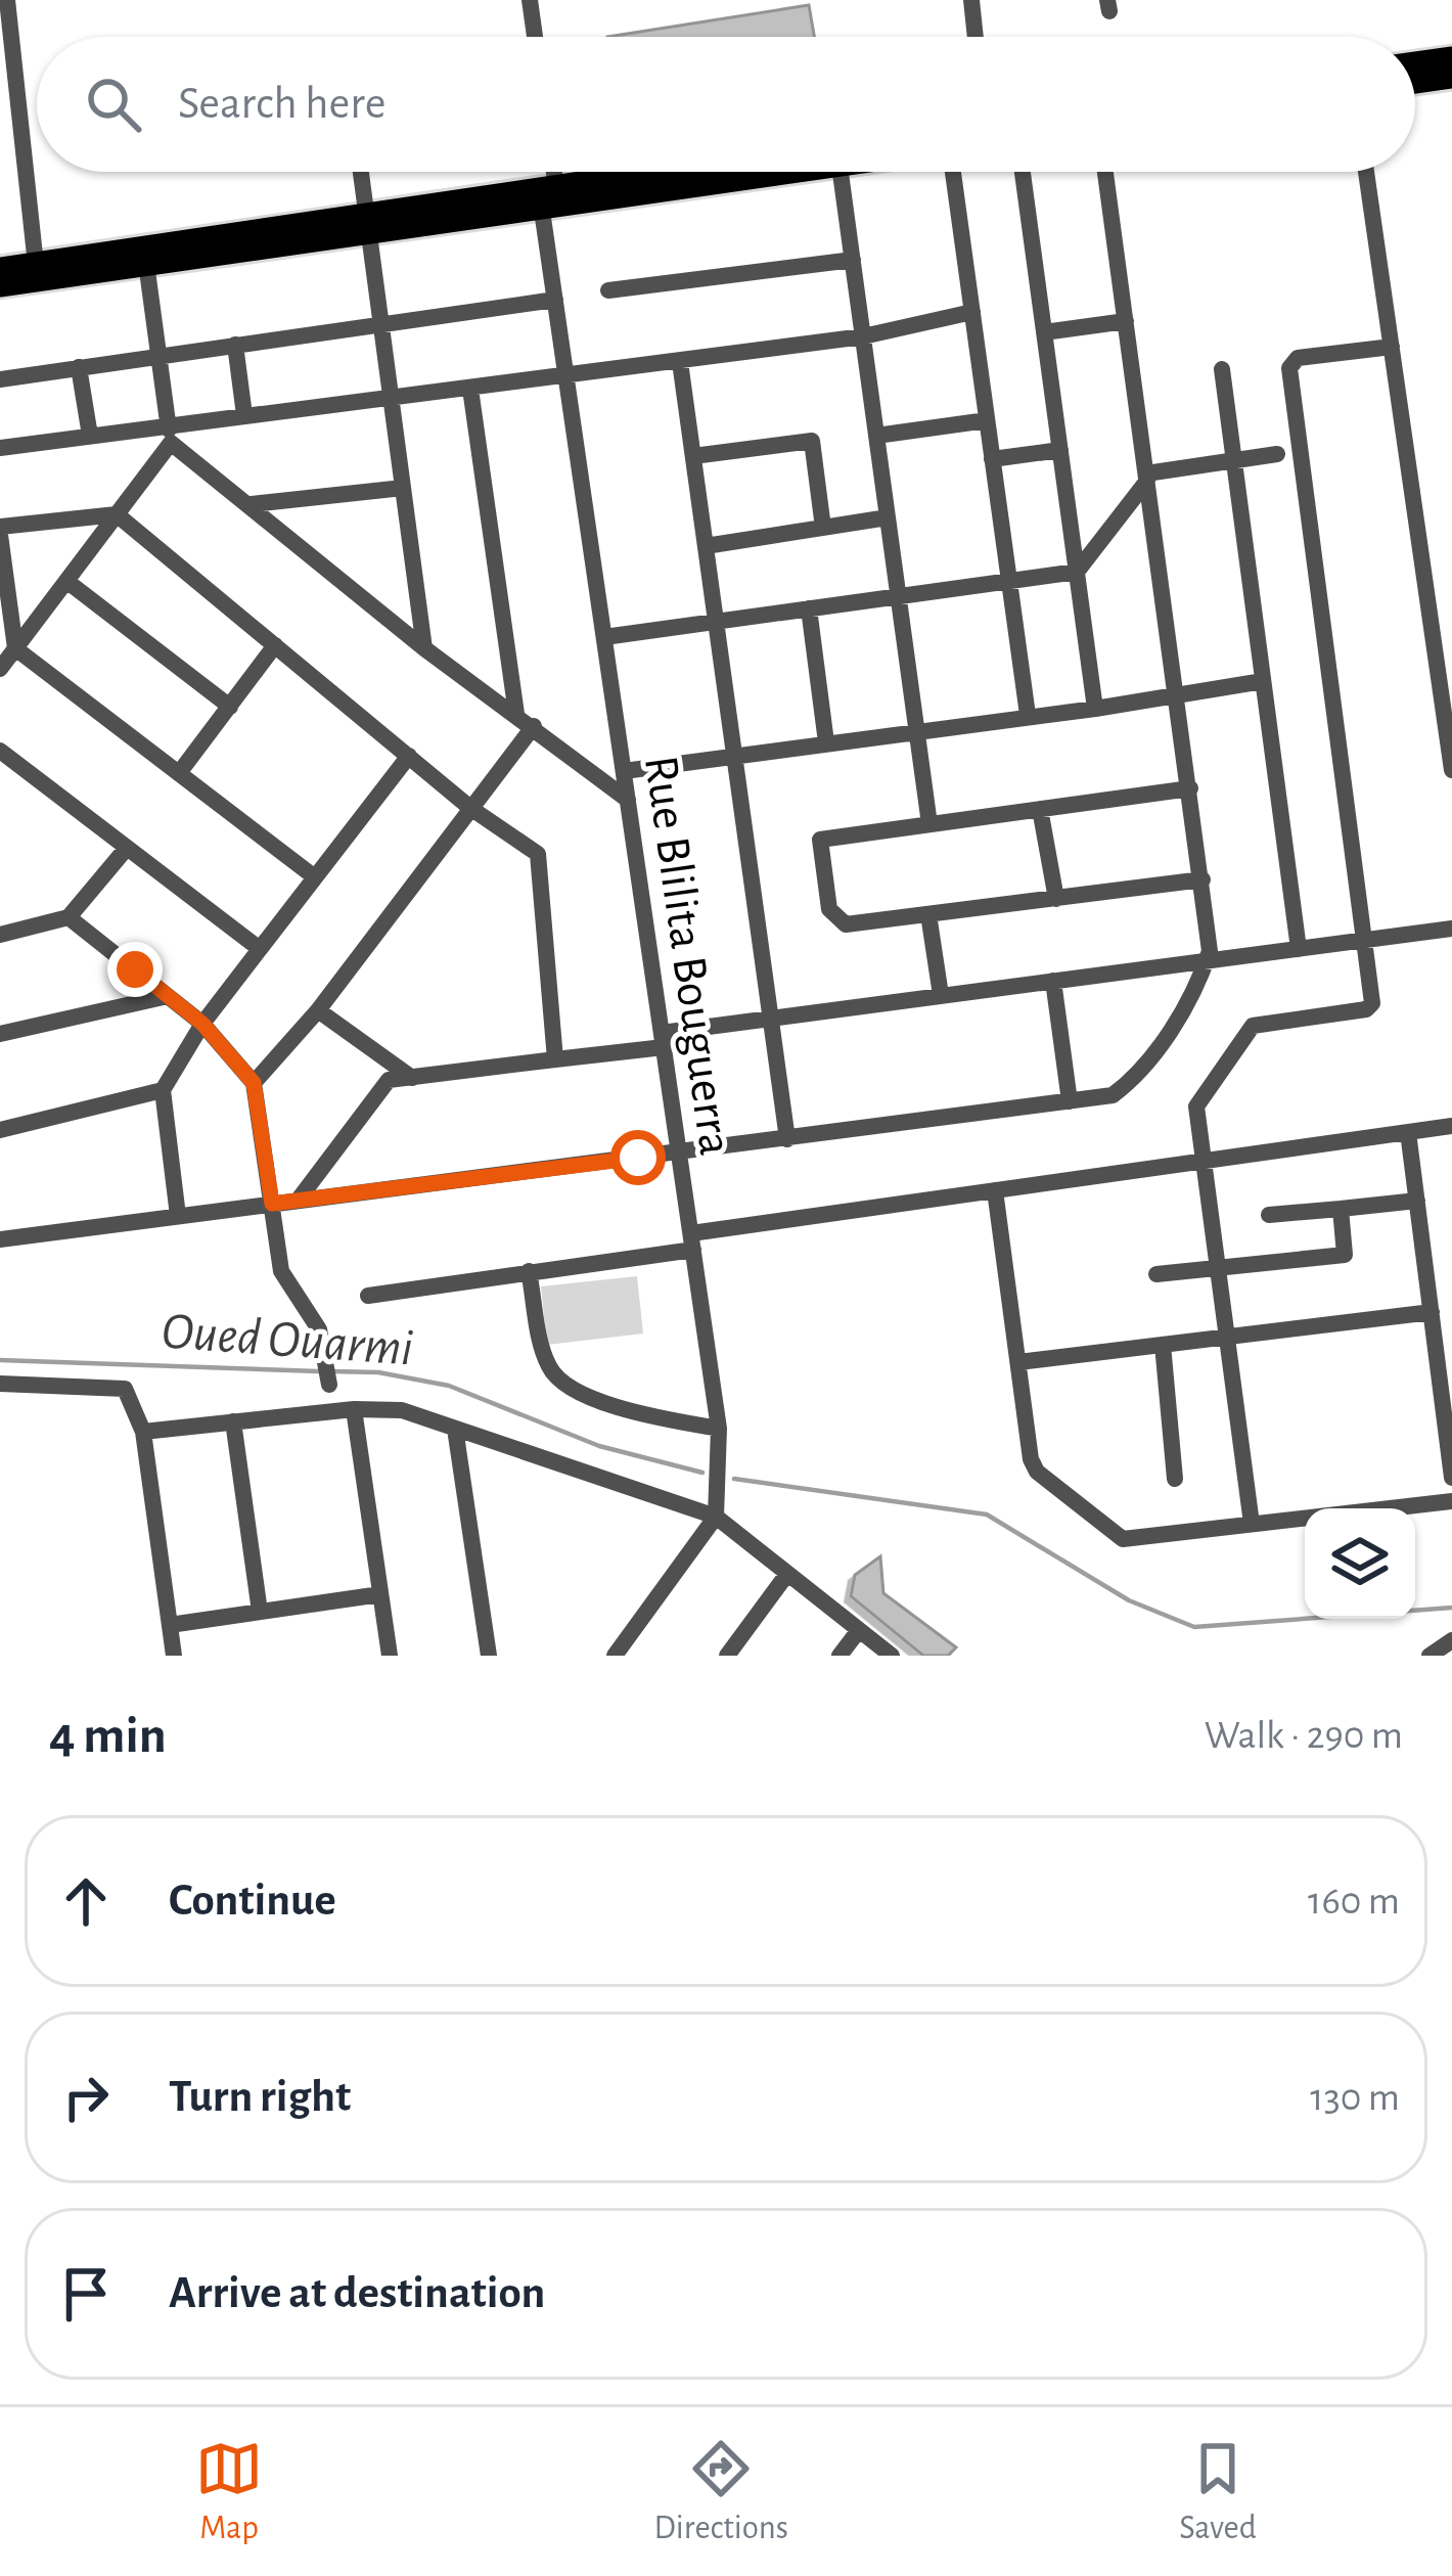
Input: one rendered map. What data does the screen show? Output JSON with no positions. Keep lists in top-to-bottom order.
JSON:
{
  "streets": {
    "street": ["Rue Blilita Bouguerra"]
  },
  "water": ["Oued Ouarmi"],
  "page": {
    "search": "Search here",
    "heading": ["4 min", "Walk · 290 m"],
    "list": [
      ["Continue", "160 m"],
      ["Turn right", "130 m"],
      "Arrive at destination"
    ],
    "nav": ["Map", "Directions", "Saved"]
  }
}
